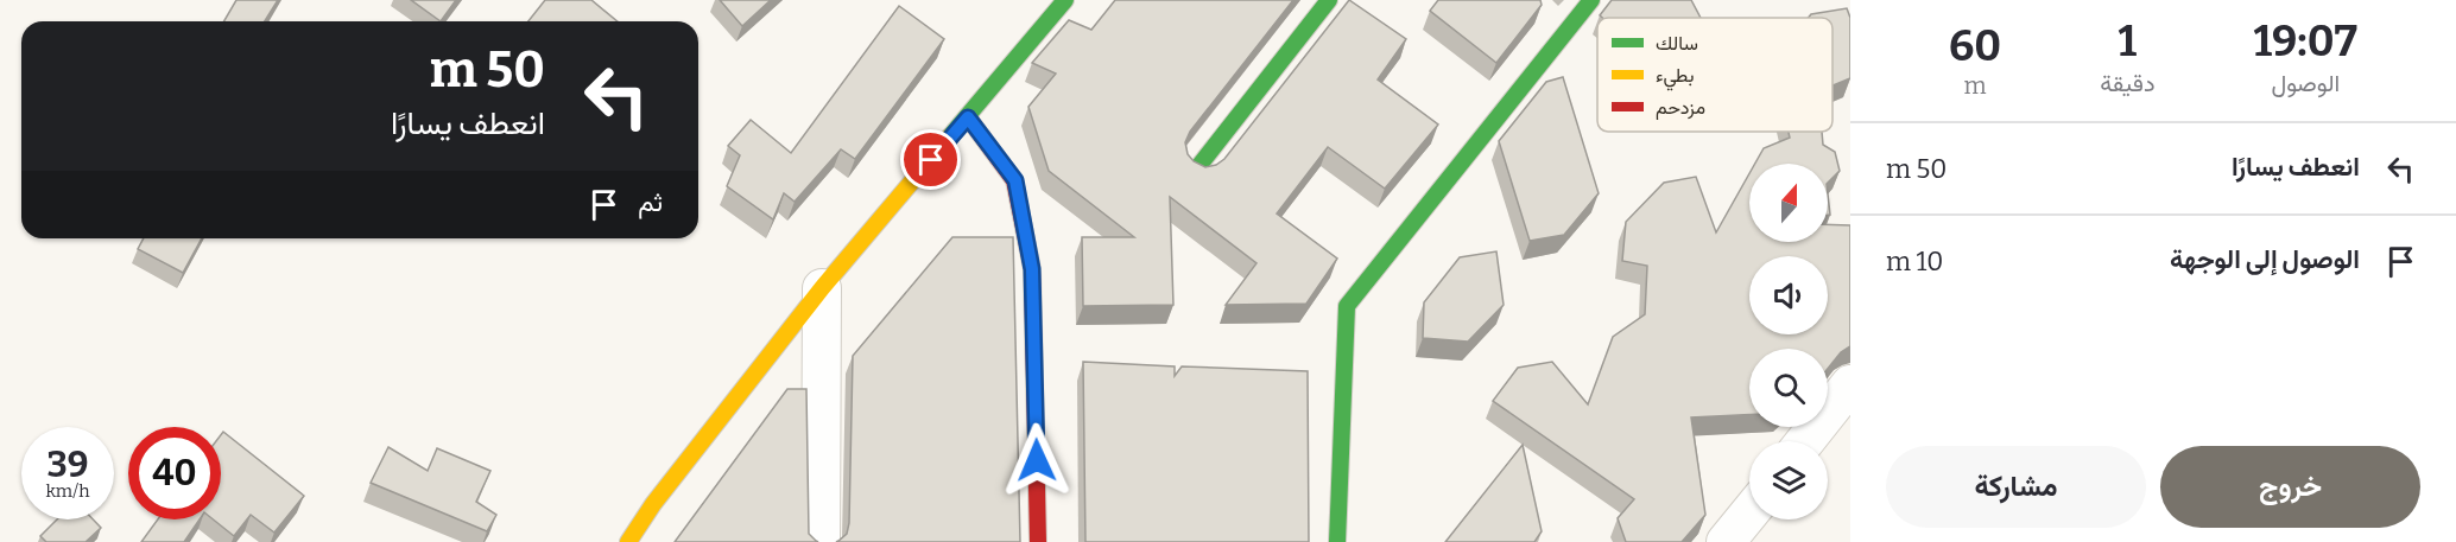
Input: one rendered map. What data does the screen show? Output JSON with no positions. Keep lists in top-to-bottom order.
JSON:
{
  "legend": ["سالك", "بطيء", "مزدحم"],
  "north": "top",
  "page": {
    "eta": [
      "19:07",
      "الوصول",
      "1",
      "دقيقة",
      "60",
      "m"
    ],
    "turn": ["50 m", "انعطف يسارًا"],
    "list": [
      {
        "name": "انعطف يسارًا",
        "value": "50 m"
      },
      {
        "name": "الوصول إلى الوجهة",
        "value": "10 m"
      }
    ],
    "then": "ثم",
    "speed": "39 km/h",
    "limit": "40",
    "buttons": ["خروج", "مشاركة"]
  }
}
